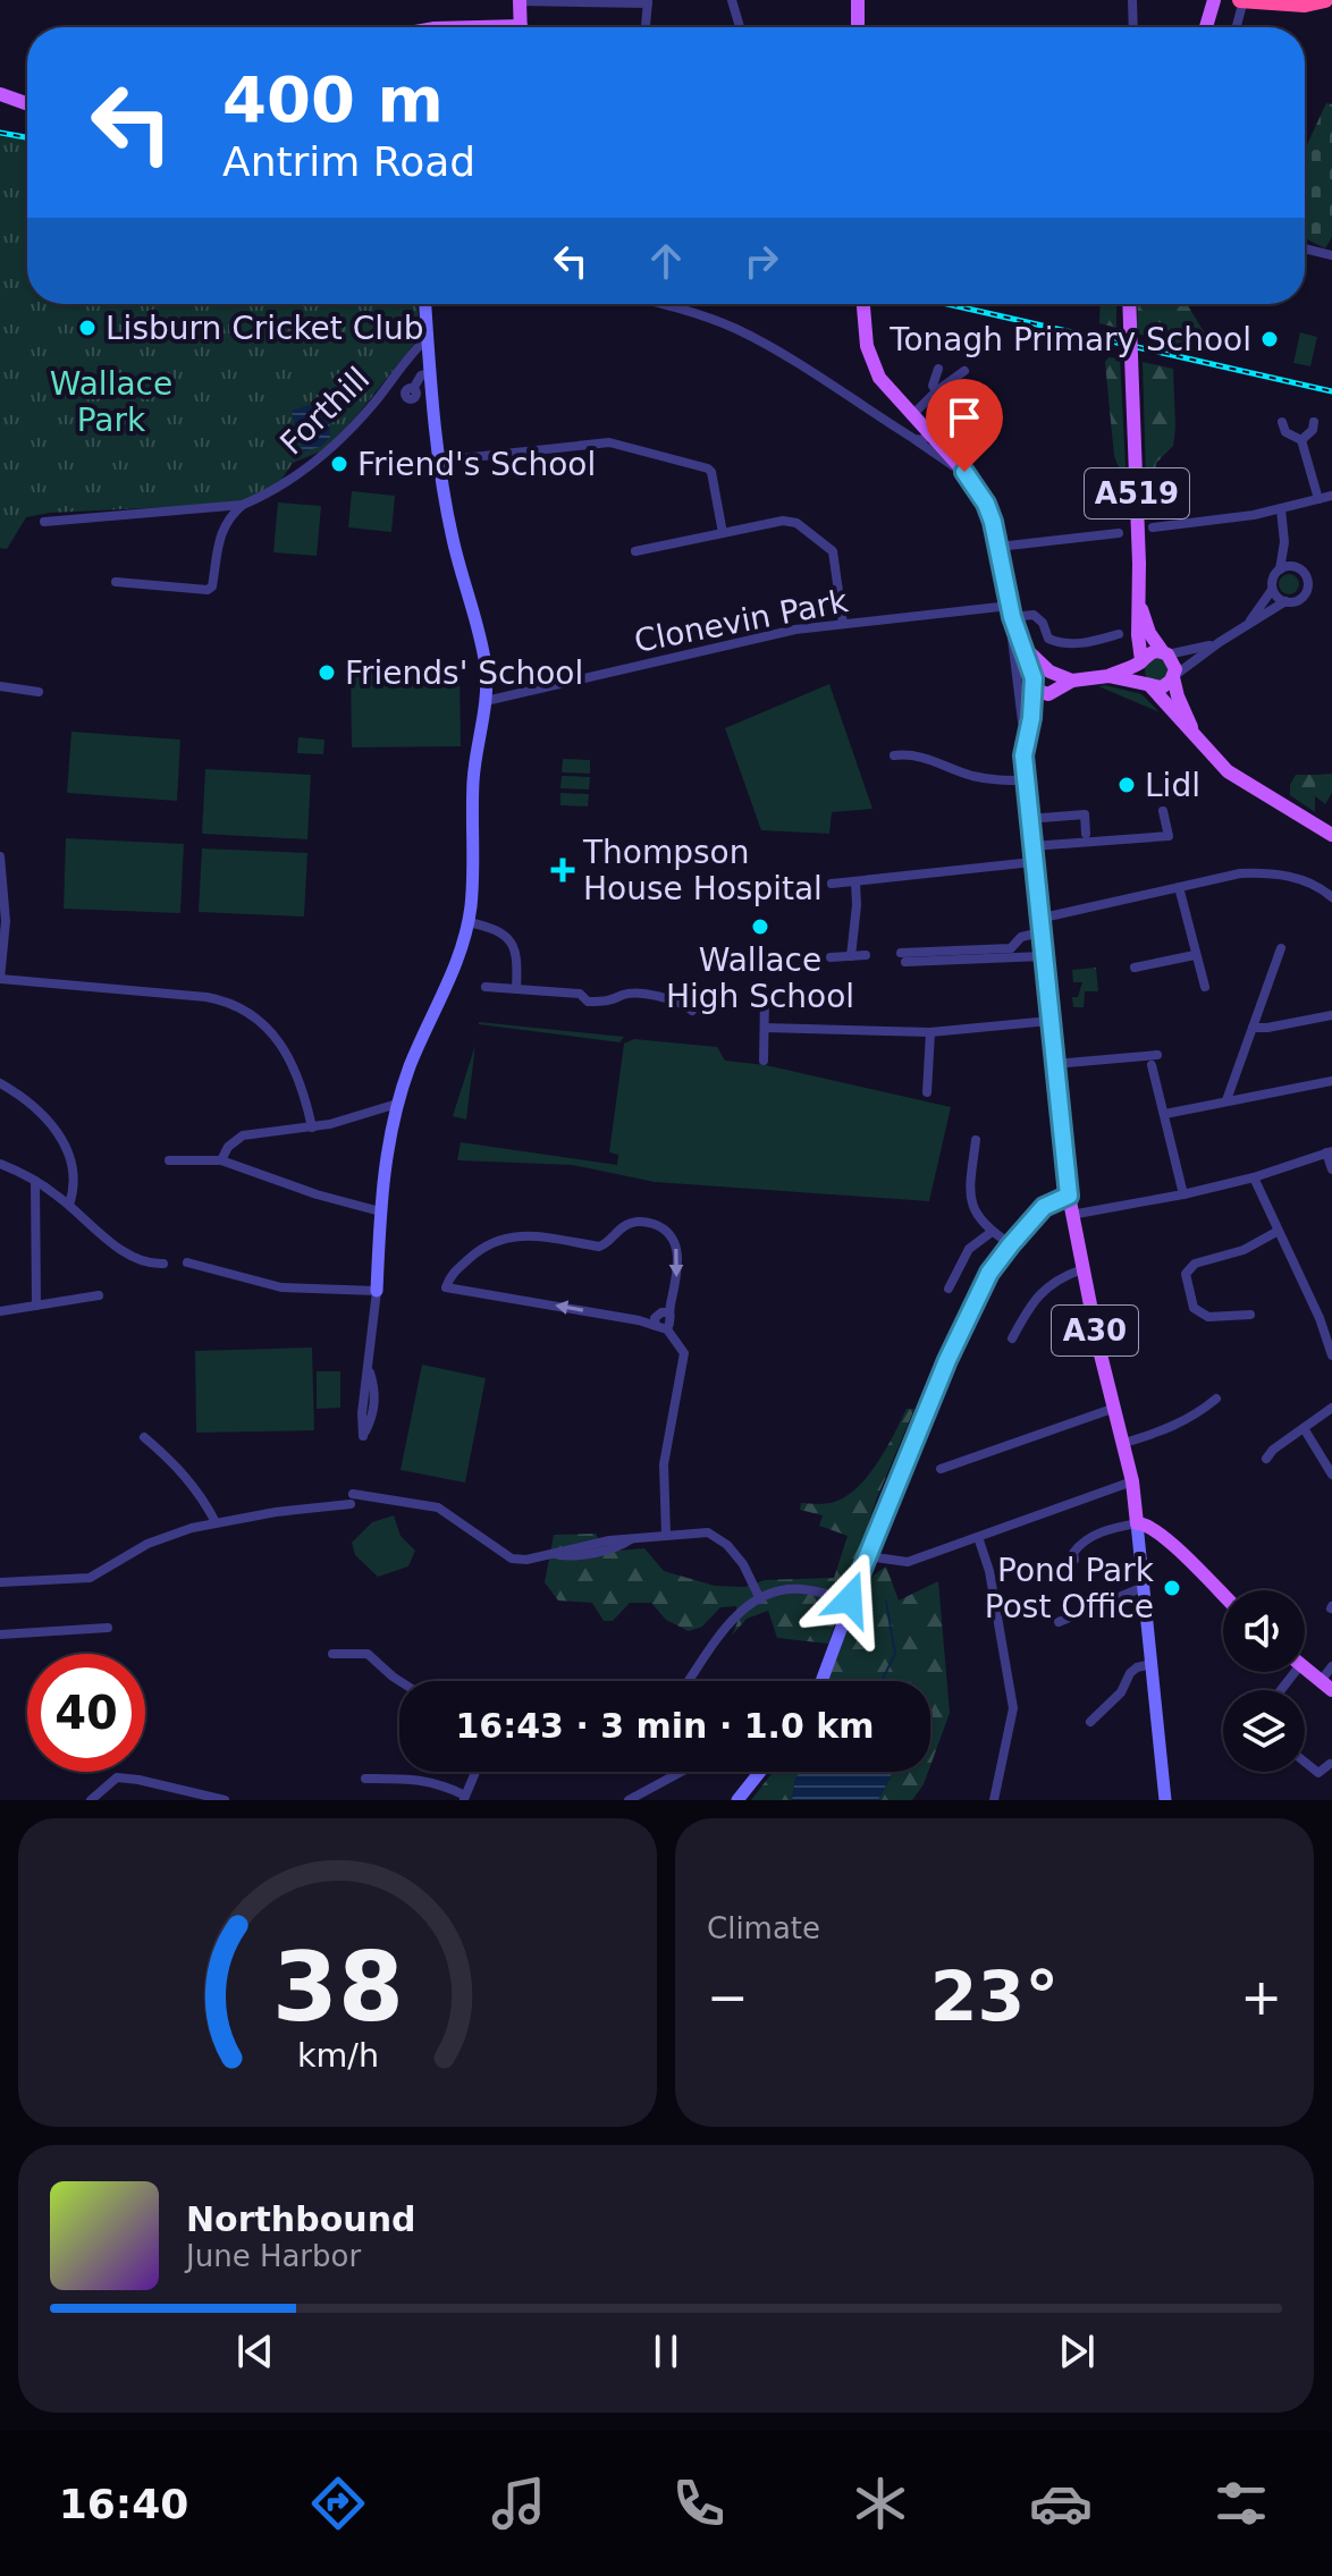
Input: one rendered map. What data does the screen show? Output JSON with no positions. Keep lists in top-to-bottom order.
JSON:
{
  "streets": {
    "main road": ["A519", "A30"],
    "street": ["Forthill", "Clonevin Park"]
  },
  "crossings": [
    ["A519", "A30"],
    ["Clonevin Park", "A30"]
  ],
  "parks": ["Wallace Park"],
  "places": {
    "other": [
      "Lisburn Cricket Club",
      "Tonagh Primary School",
      "Friend's School",
      "Friends' School",
      "Lidl",
      "Wallace High School",
      "Pond Park Post Office"
    ],
    "health": ["Thompson House Hospital"]
  },
  "page": {
    "turn": ["400 m", "Antrim Road"],
    "limit": "40",
    "trip": "16:43 · 3 min · 1.0 km",
    "tile": "Climate",
    "heat": ["−", "23°", "+"],
    "song": ["Northbound", "June Harbor"],
    "tabs": "16:40",
    "gauge": ["38", "km/h"]
  }
}
